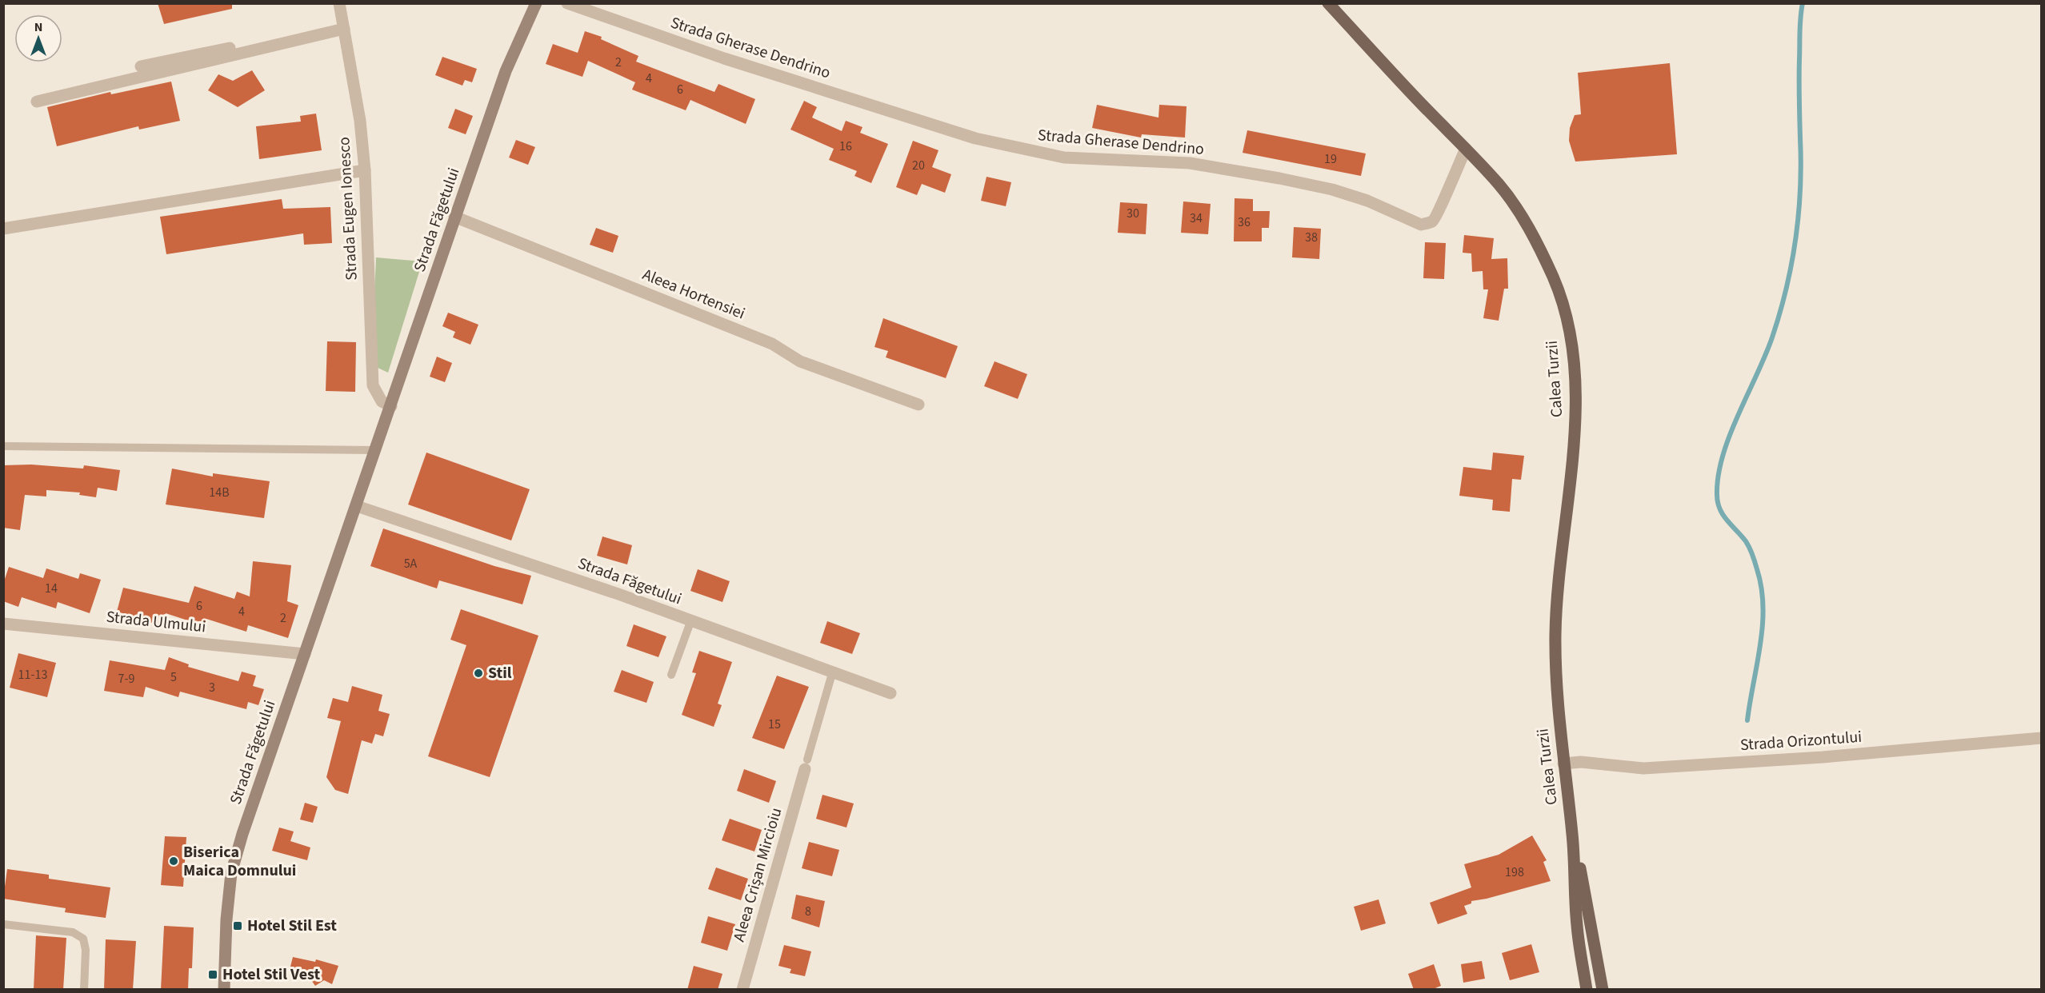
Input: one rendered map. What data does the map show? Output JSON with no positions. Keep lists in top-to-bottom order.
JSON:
{
  "streets": {
    "main road": ["Strada Făgetului", "Calea Turzii"],
    "street": [
      "Strada Gherase Dendrino",
      "Strada Eugen Ionesco",
      "Aleea Hortensiei",
      "Strada Ulmului",
      "Strada Orizontului",
      "Aleea Crișan Mircioiu"
    ]
  },
  "crossings": [
    ["Strada Gherase Dendrino", "Calea Turzii"],
    ["Strada Eugen Ionesco", "Strada Făgetului"],
    ["Strada Făgetului", "Aleea Hortensiei"],
    ["Strada Făgetului", "Strada Ulmului"],
    ["Calea Turzii", "Strada Orizontului"]
  ],
  "places": {
    "other": ["Stil", "Biserica Maica Domnului"],
    "transit": ["Hotel Stil Est", "Hotel Stil Vest"]
  },
  "house_numbers": [
    "2",
    "4",
    "6",
    "16",
    "19",
    "20",
    "30",
    "34",
    "36",
    "38",
    "14B",
    "5A",
    "14",
    "6",
    "4",
    "2",
    "11-13",
    "5",
    "7-9",
    "3",
    "15",
    "198",
    "8"
  ],
  "north": "top"
}
